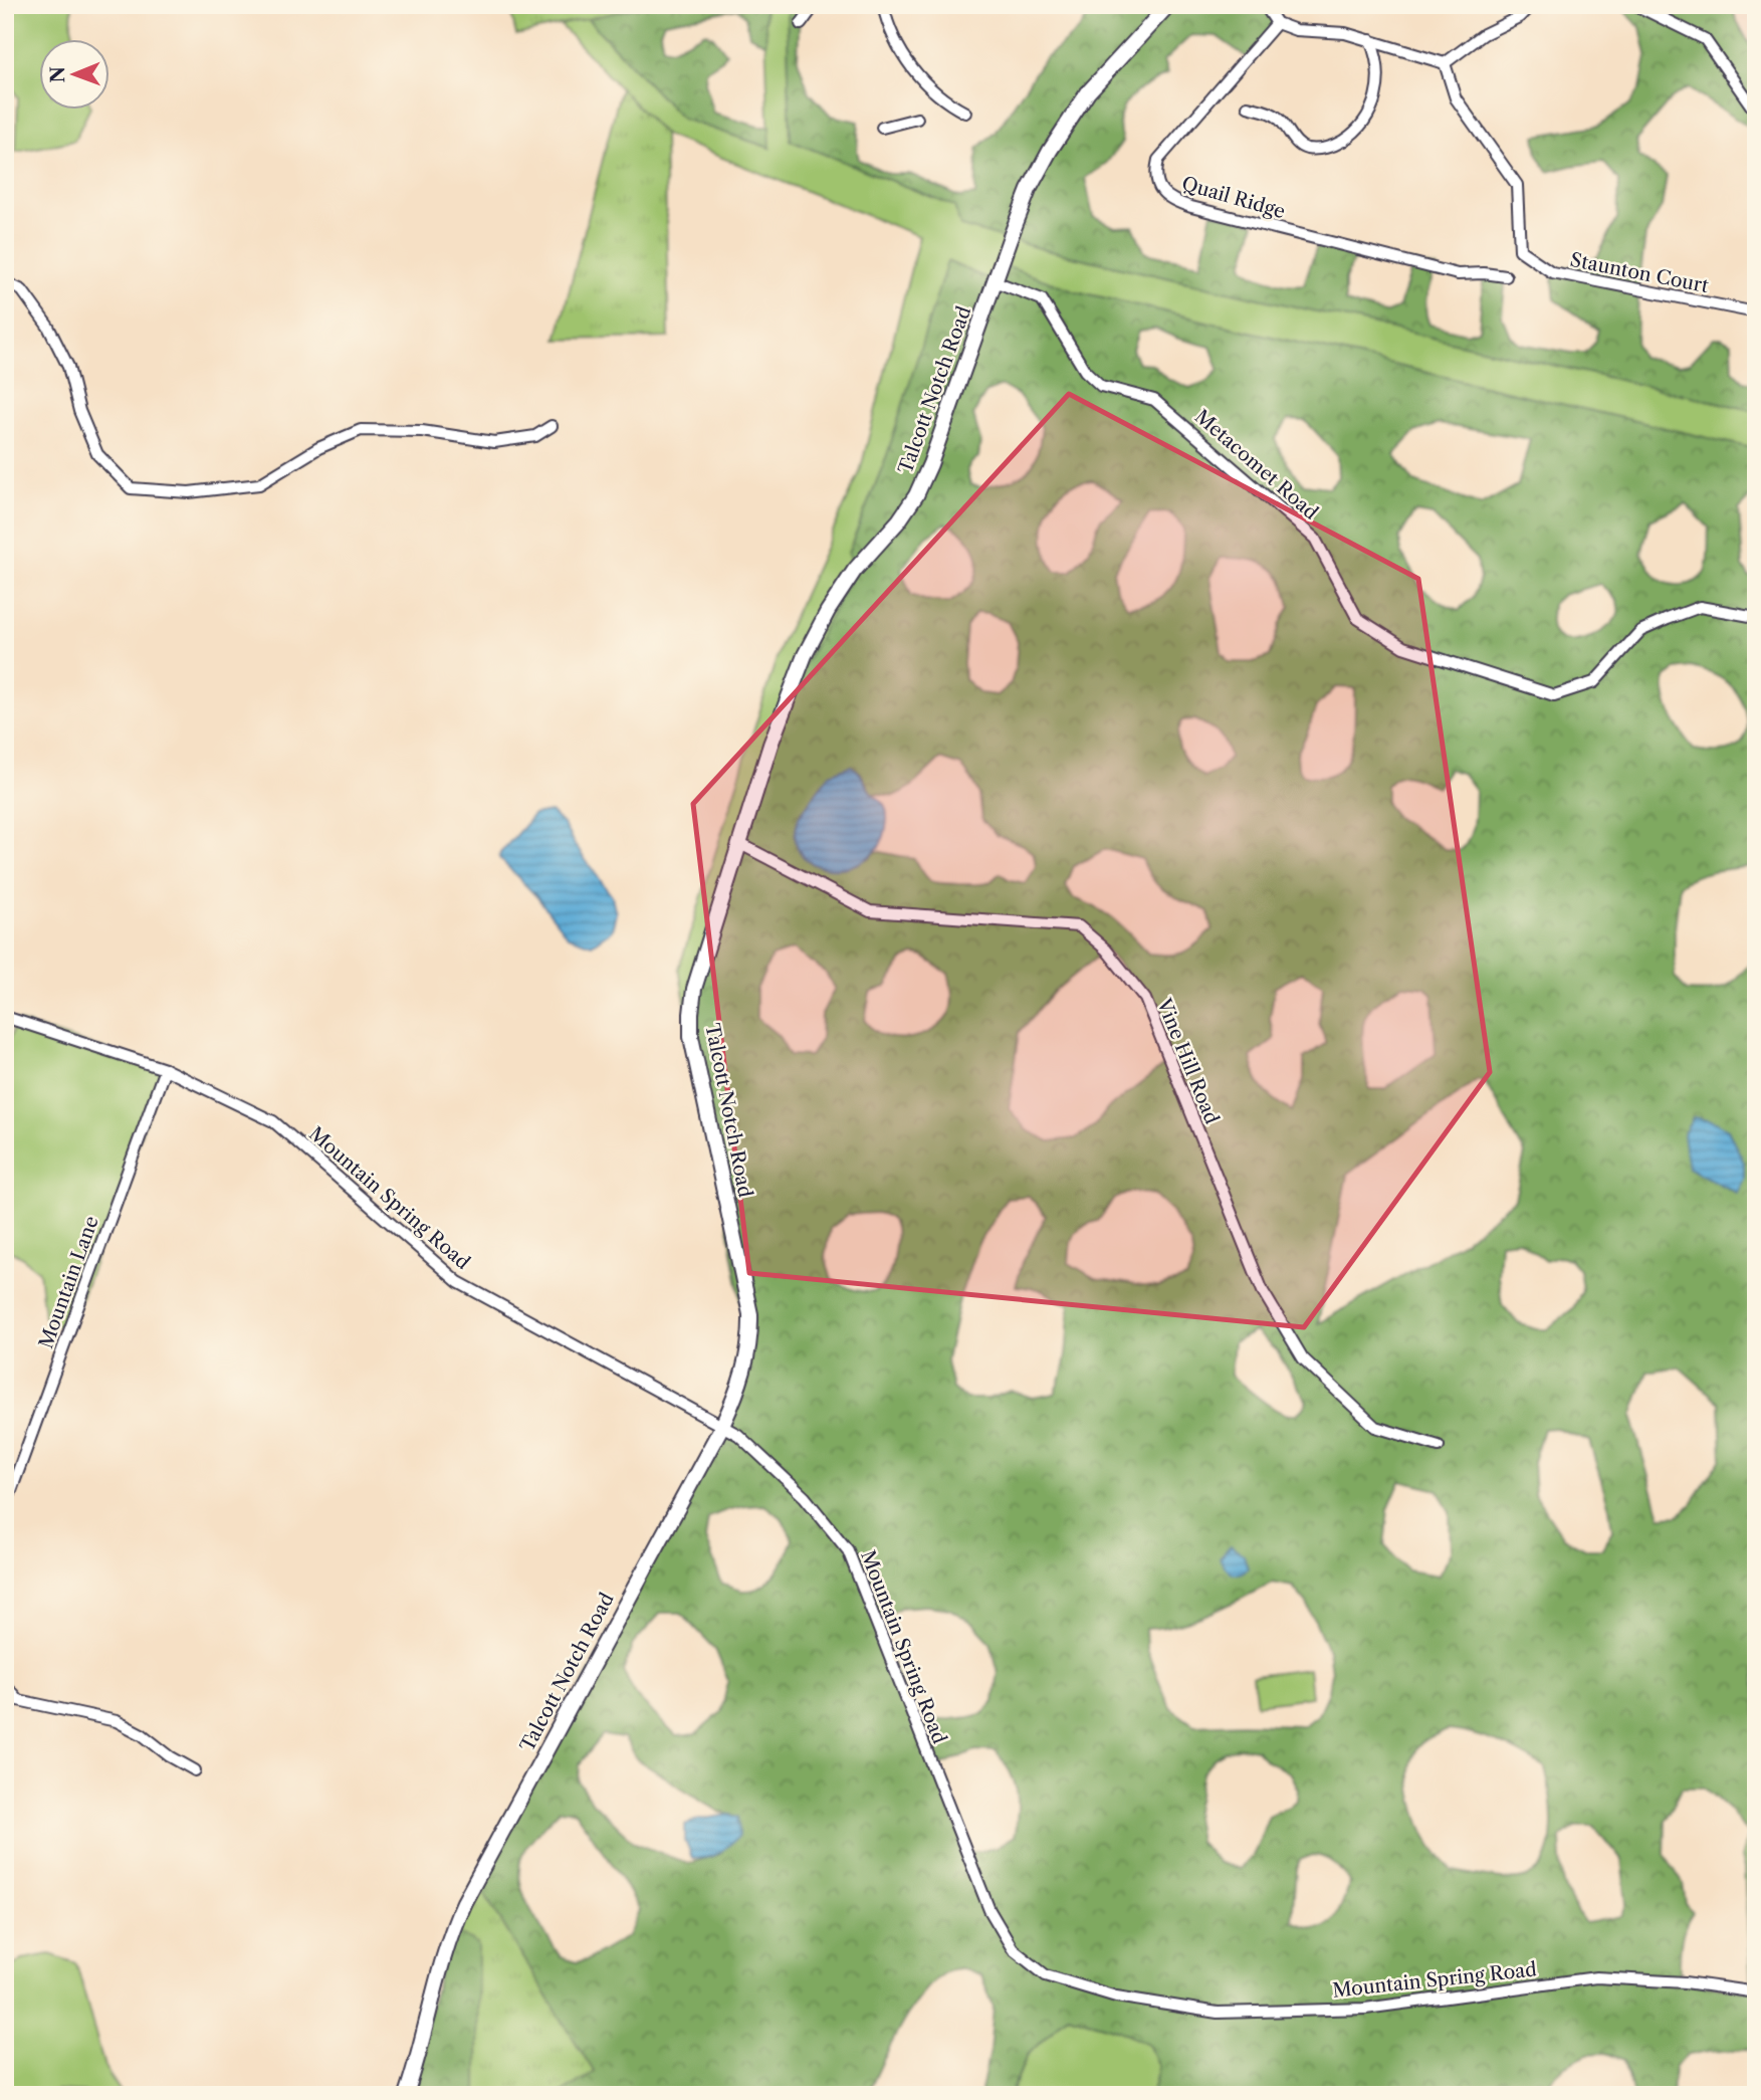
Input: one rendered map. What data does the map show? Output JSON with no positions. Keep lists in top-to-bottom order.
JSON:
{
  "streets": {
    "street": [
      "Quail Ridge",
      "Staunton Court",
      "Talcott Notch Road",
      "Metacomet Road",
      "Vine Hill Road",
      "Mountain Spring Road",
      "Mountain Lane"
    ]
  },
  "crossings": [
    ["Talcott Notch Road", "Metacomet Road"],
    ["Talcott Notch Road", "Vine Hill Road"],
    ["Talcott Notch Road", "Mountain Spring Road"],
    ["Mountain Spring Road", "Mountain Lane"]
  ],
  "north": "left"
}
